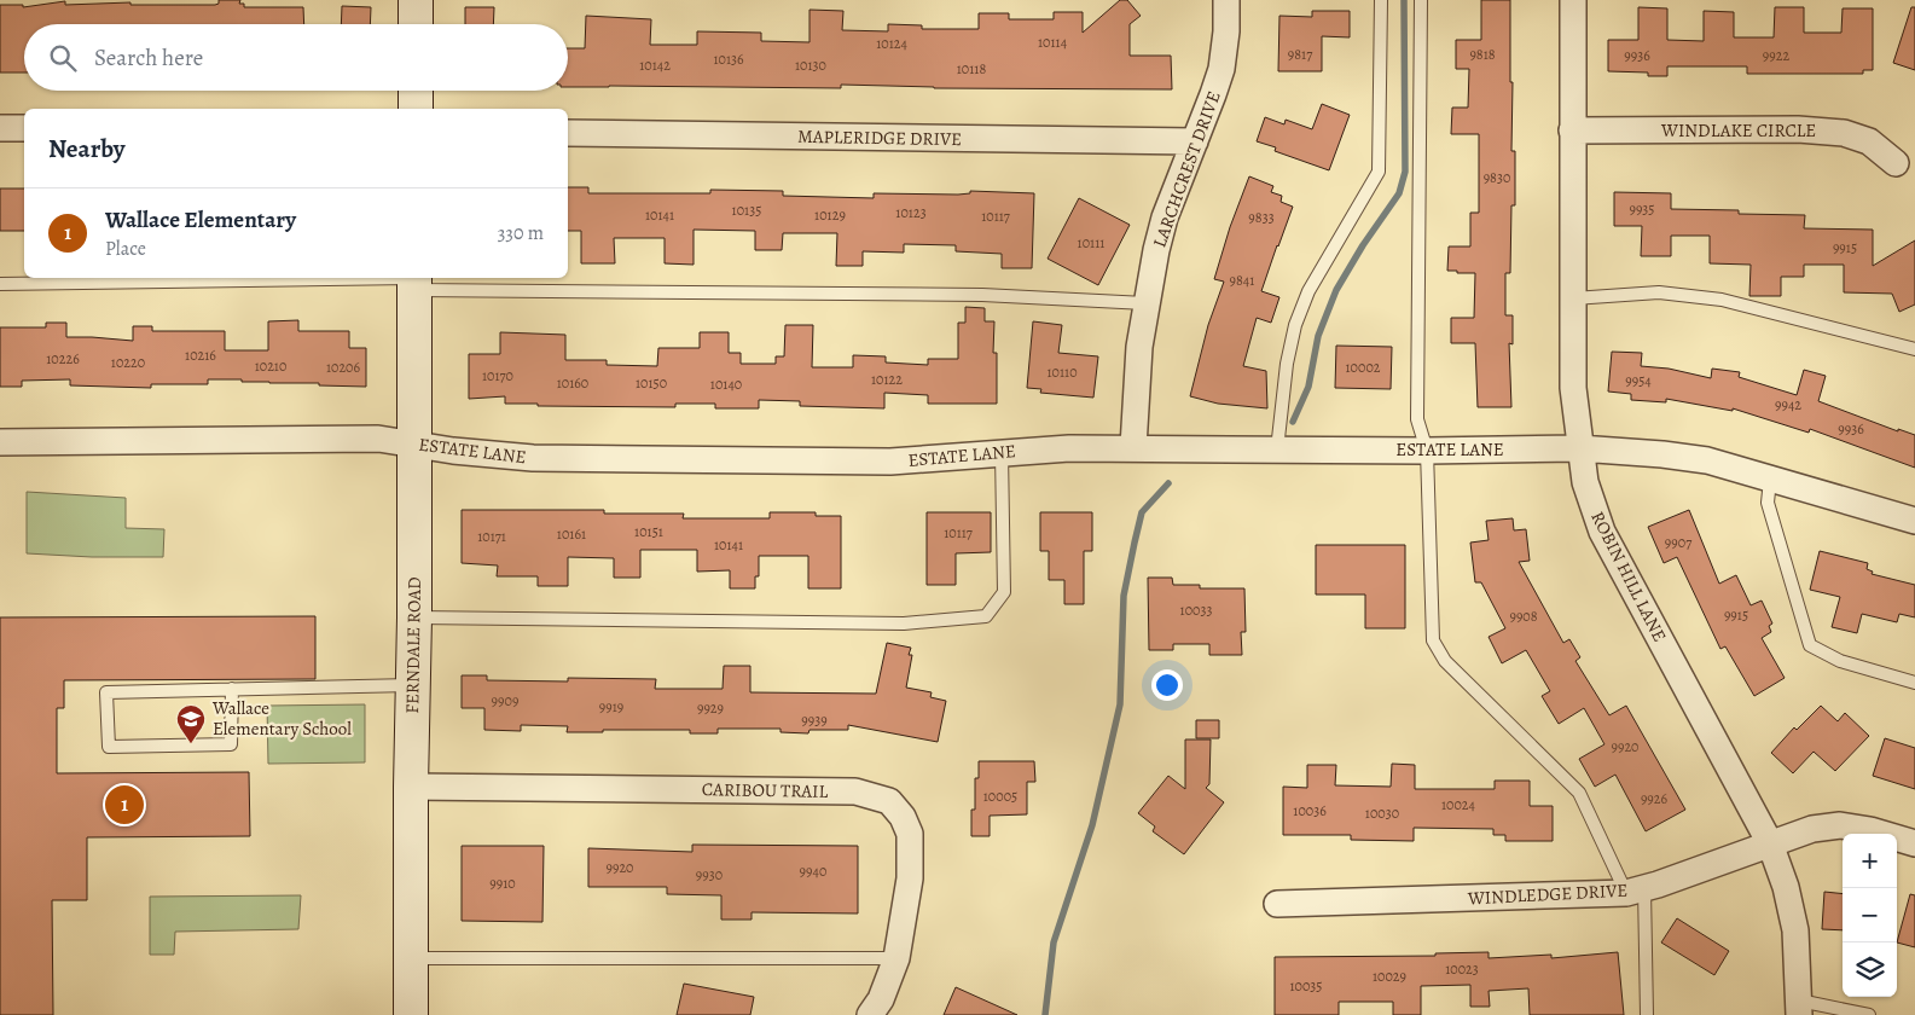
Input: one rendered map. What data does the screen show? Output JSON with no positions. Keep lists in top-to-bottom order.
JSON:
{
  "streets": {
    "street": [
      "WINDLAKE CIRCLE",
      "MAPLERIDGE DRIVE",
      "LARCHCREST DRIVE",
      "ESTATE LANE",
      "ROBIN HILL LANE",
      "FERNDALE ROAD",
      "CARIBOU TRAIL",
      "WINDLEDGE DRIVE"
    ]
  },
  "crossings": [
    ["WINDLAKE CIRCLE", "ROBIN HILL LANE"],
    ["MAPLERIDGE DRIVE", "LARCHCREST DRIVE"],
    ["LARCHCREST DRIVE", "ESTATE LANE"],
    ["ESTATE LANE", "ROBIN HILL LANE"],
    ["ESTATE LANE", "FERNDALE ROAD"],
    ["ROBIN HILL LANE", "WINDLEDGE DRIVE"],
    ["FERNDALE ROAD", "CARIBOU TRAIL"]
  ],
  "places": {
    "school or university": ["Wallace Elementary School"]
  },
  "house_numbers": [
    "10114",
    "10124",
    "9817",
    "9818",
    "9936",
    "9922",
    "10136",
    "10142",
    "10130",
    "10118",
    "9830",
    "9935",
    "10135",
    "10123",
    "10141",
    "10129",
    "10117",
    "9833",
    "10111",
    "9915",
    "9841",
    "10216",
    "10226",
    "10220",
    "10210",
    "10206",
    "10002",
    "10110",
    "10170",
    "10122",
    "9954",
    "10160",
    "10150",
    "10140",
    "9942",
    "9936",
    "10151",
    "10117",
    "10161",
    "10171",
    "9907",
    "10141",
    "10033",
    "9915",
    "9908",
    "9909",
    "9919",
    "9929",
    "9939",
    "9920",
    "10005",
    "9926",
    "10024",
    "10036",
    "10030",
    "9920",
    "9940",
    "9930",
    "9910",
    "10023",
    "10029",
    "10035"
  ],
  "page": {
    "search": "Search here",
    "heading": "Nearby",
    "list": [
      {
        "mark": "1",
        "name": "Wallace Elementary",
        "note": "Place",
        "value": "330 m"
      }
    ],
    "pins": "1",
    "map_buttons": ["+", "−"]
  }
}
